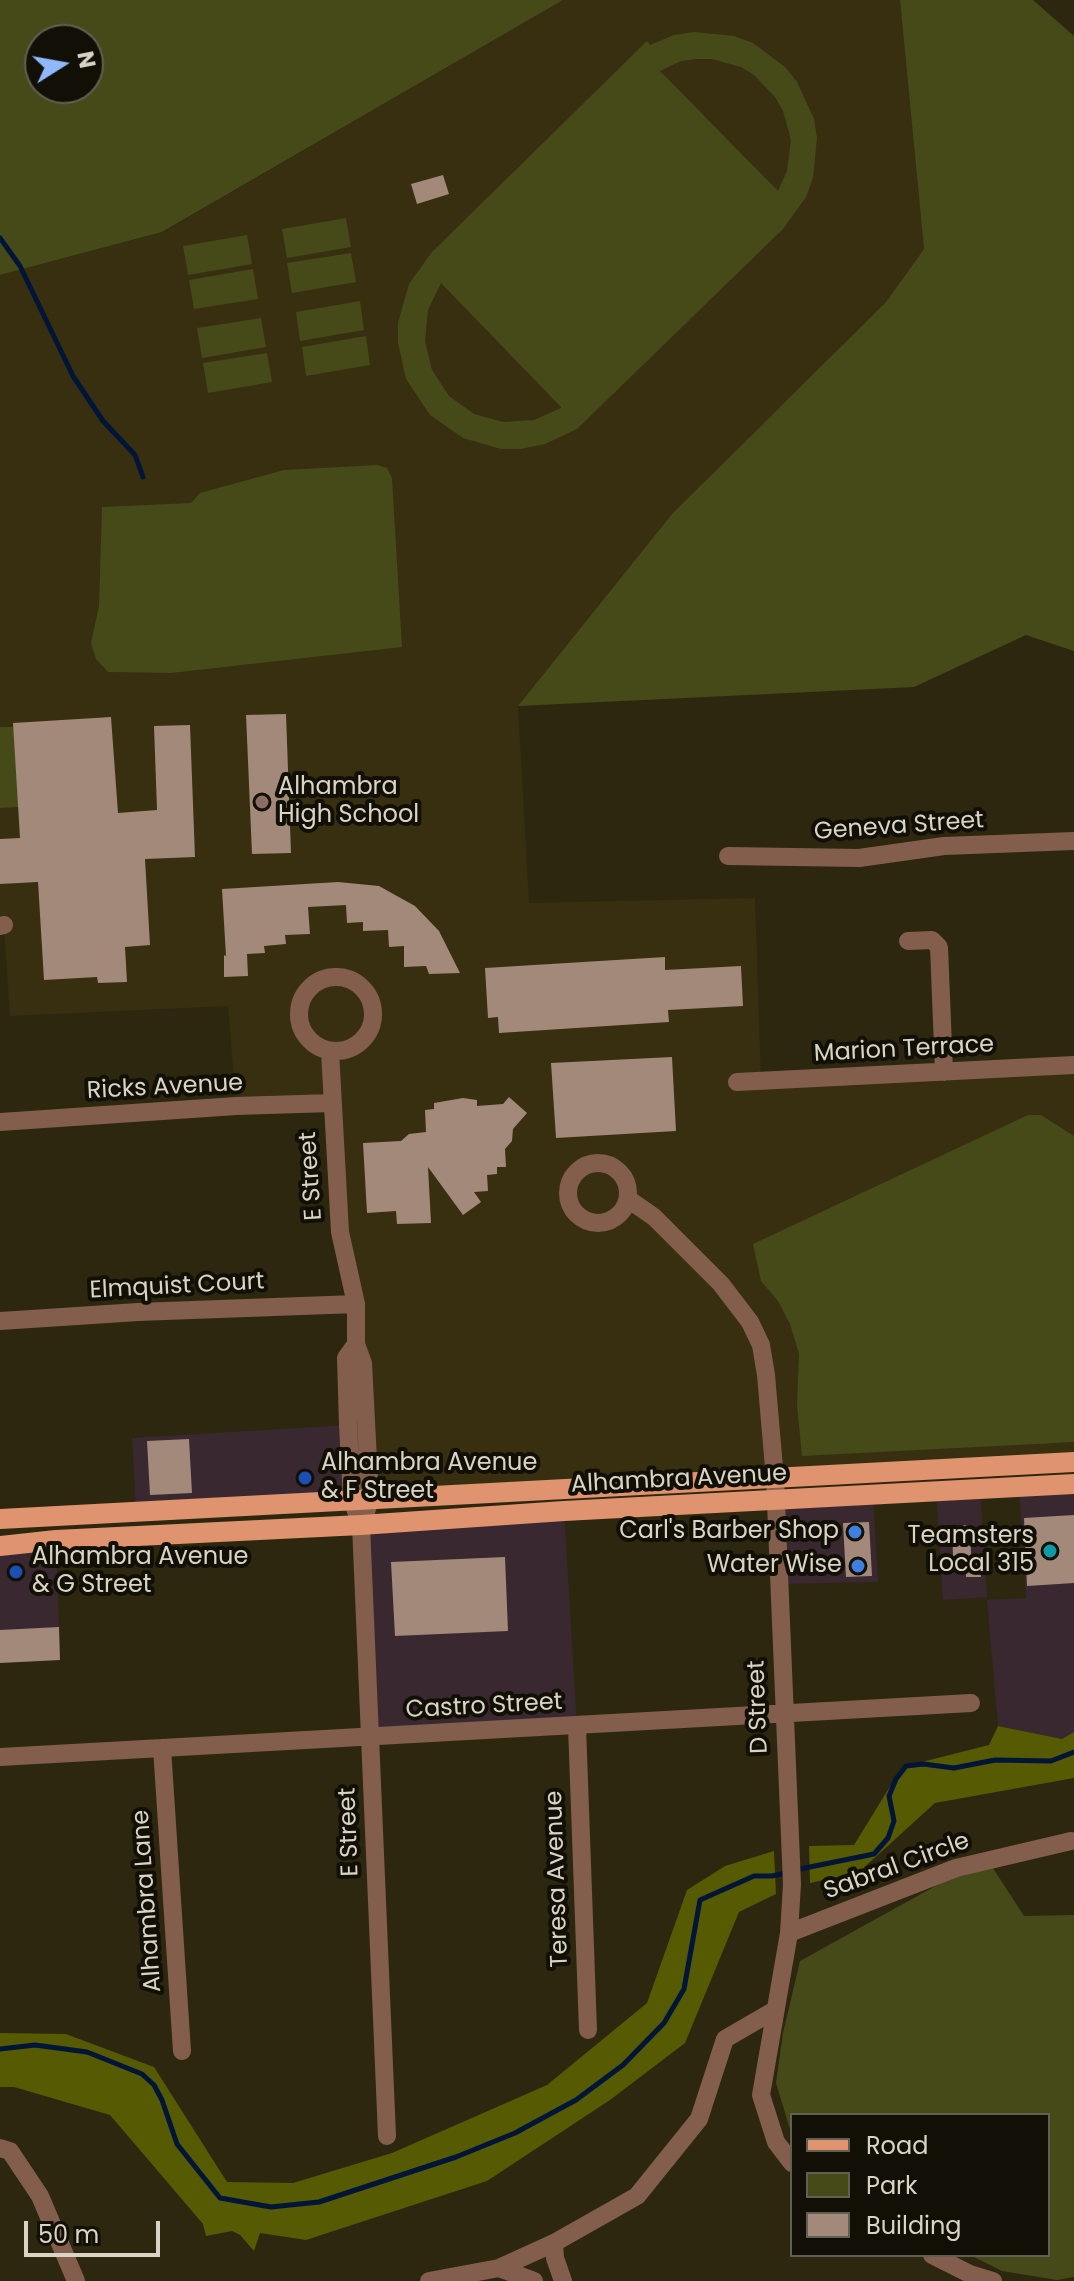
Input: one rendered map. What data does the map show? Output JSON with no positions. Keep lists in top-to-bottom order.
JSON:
{
  "streets": {
    "main road": ["Alhambra Avenue"],
    "street": [
      "Geneva Street",
      "Marion Terrace",
      "Ricks Avenue",
      "E Street",
      "Elmquist Court",
      "Castro Street",
      "D Street",
      "Sabral Circle",
      "Teresa Avenue",
      "Alhambra Lane"
    ]
  },
  "crossings": [
    ["Ricks Avenue", "E Street"],
    ["E Street", "Elmquist Court"],
    ["E Street", "Alhambra Avenue"],
    ["E Street", "Castro Street"],
    ["Alhambra Avenue", "D Street"],
    ["Castro Street", "D Street"],
    ["Castro Street", "Teresa Avenue"],
    ["Castro Street", "Alhambra Lane"],
    ["D Street", "Sabral Circle"]
  ],
  "places": [
    "Alhambra High School",
    "Alhambra Avenue & F Street",
    "Carl's Barber Shop",
    "Teamsters Local 315",
    "Water Wise",
    "Alhambra Avenue & G Street"
  ],
  "legend": ["Road", "Park", "Building"],
  "scale_bar": "50 m",
  "north": "right"
}
